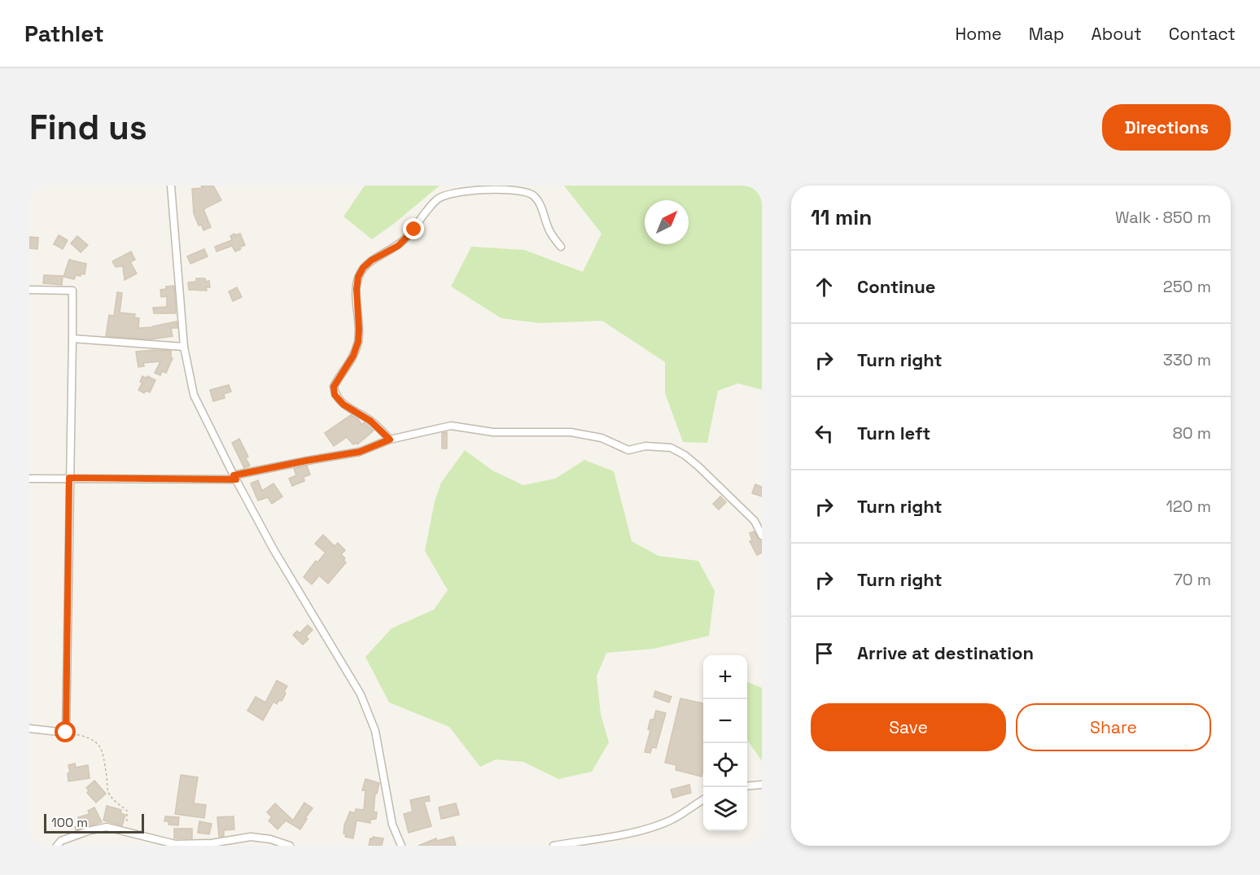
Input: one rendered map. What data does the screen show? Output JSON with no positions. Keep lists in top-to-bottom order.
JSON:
{
  "scale_bar": "100 m",
  "north": "top right",
  "page": {
    "header": "Pathlet",
    "nav": [
      "Home",
      "Map",
      "About",
      "Contact"
    ],
    "buttons": [
      "Directions",
      ["Save", "Share"]
    ],
    "title": "Find us",
    "heading": ["11 min", "Walk · 850 m"],
    "list": [
      ["Continue", "250 m"],
      ["Turn right", "330 m"],
      ["Turn left", "80 m"],
      ["Turn right", "120 m"],
      ["Turn right", "70 m"],
      "Arrive at destination"
    ],
    "map_buttons": ["+", "−"],
    "scale": "100 m"
  }
}
